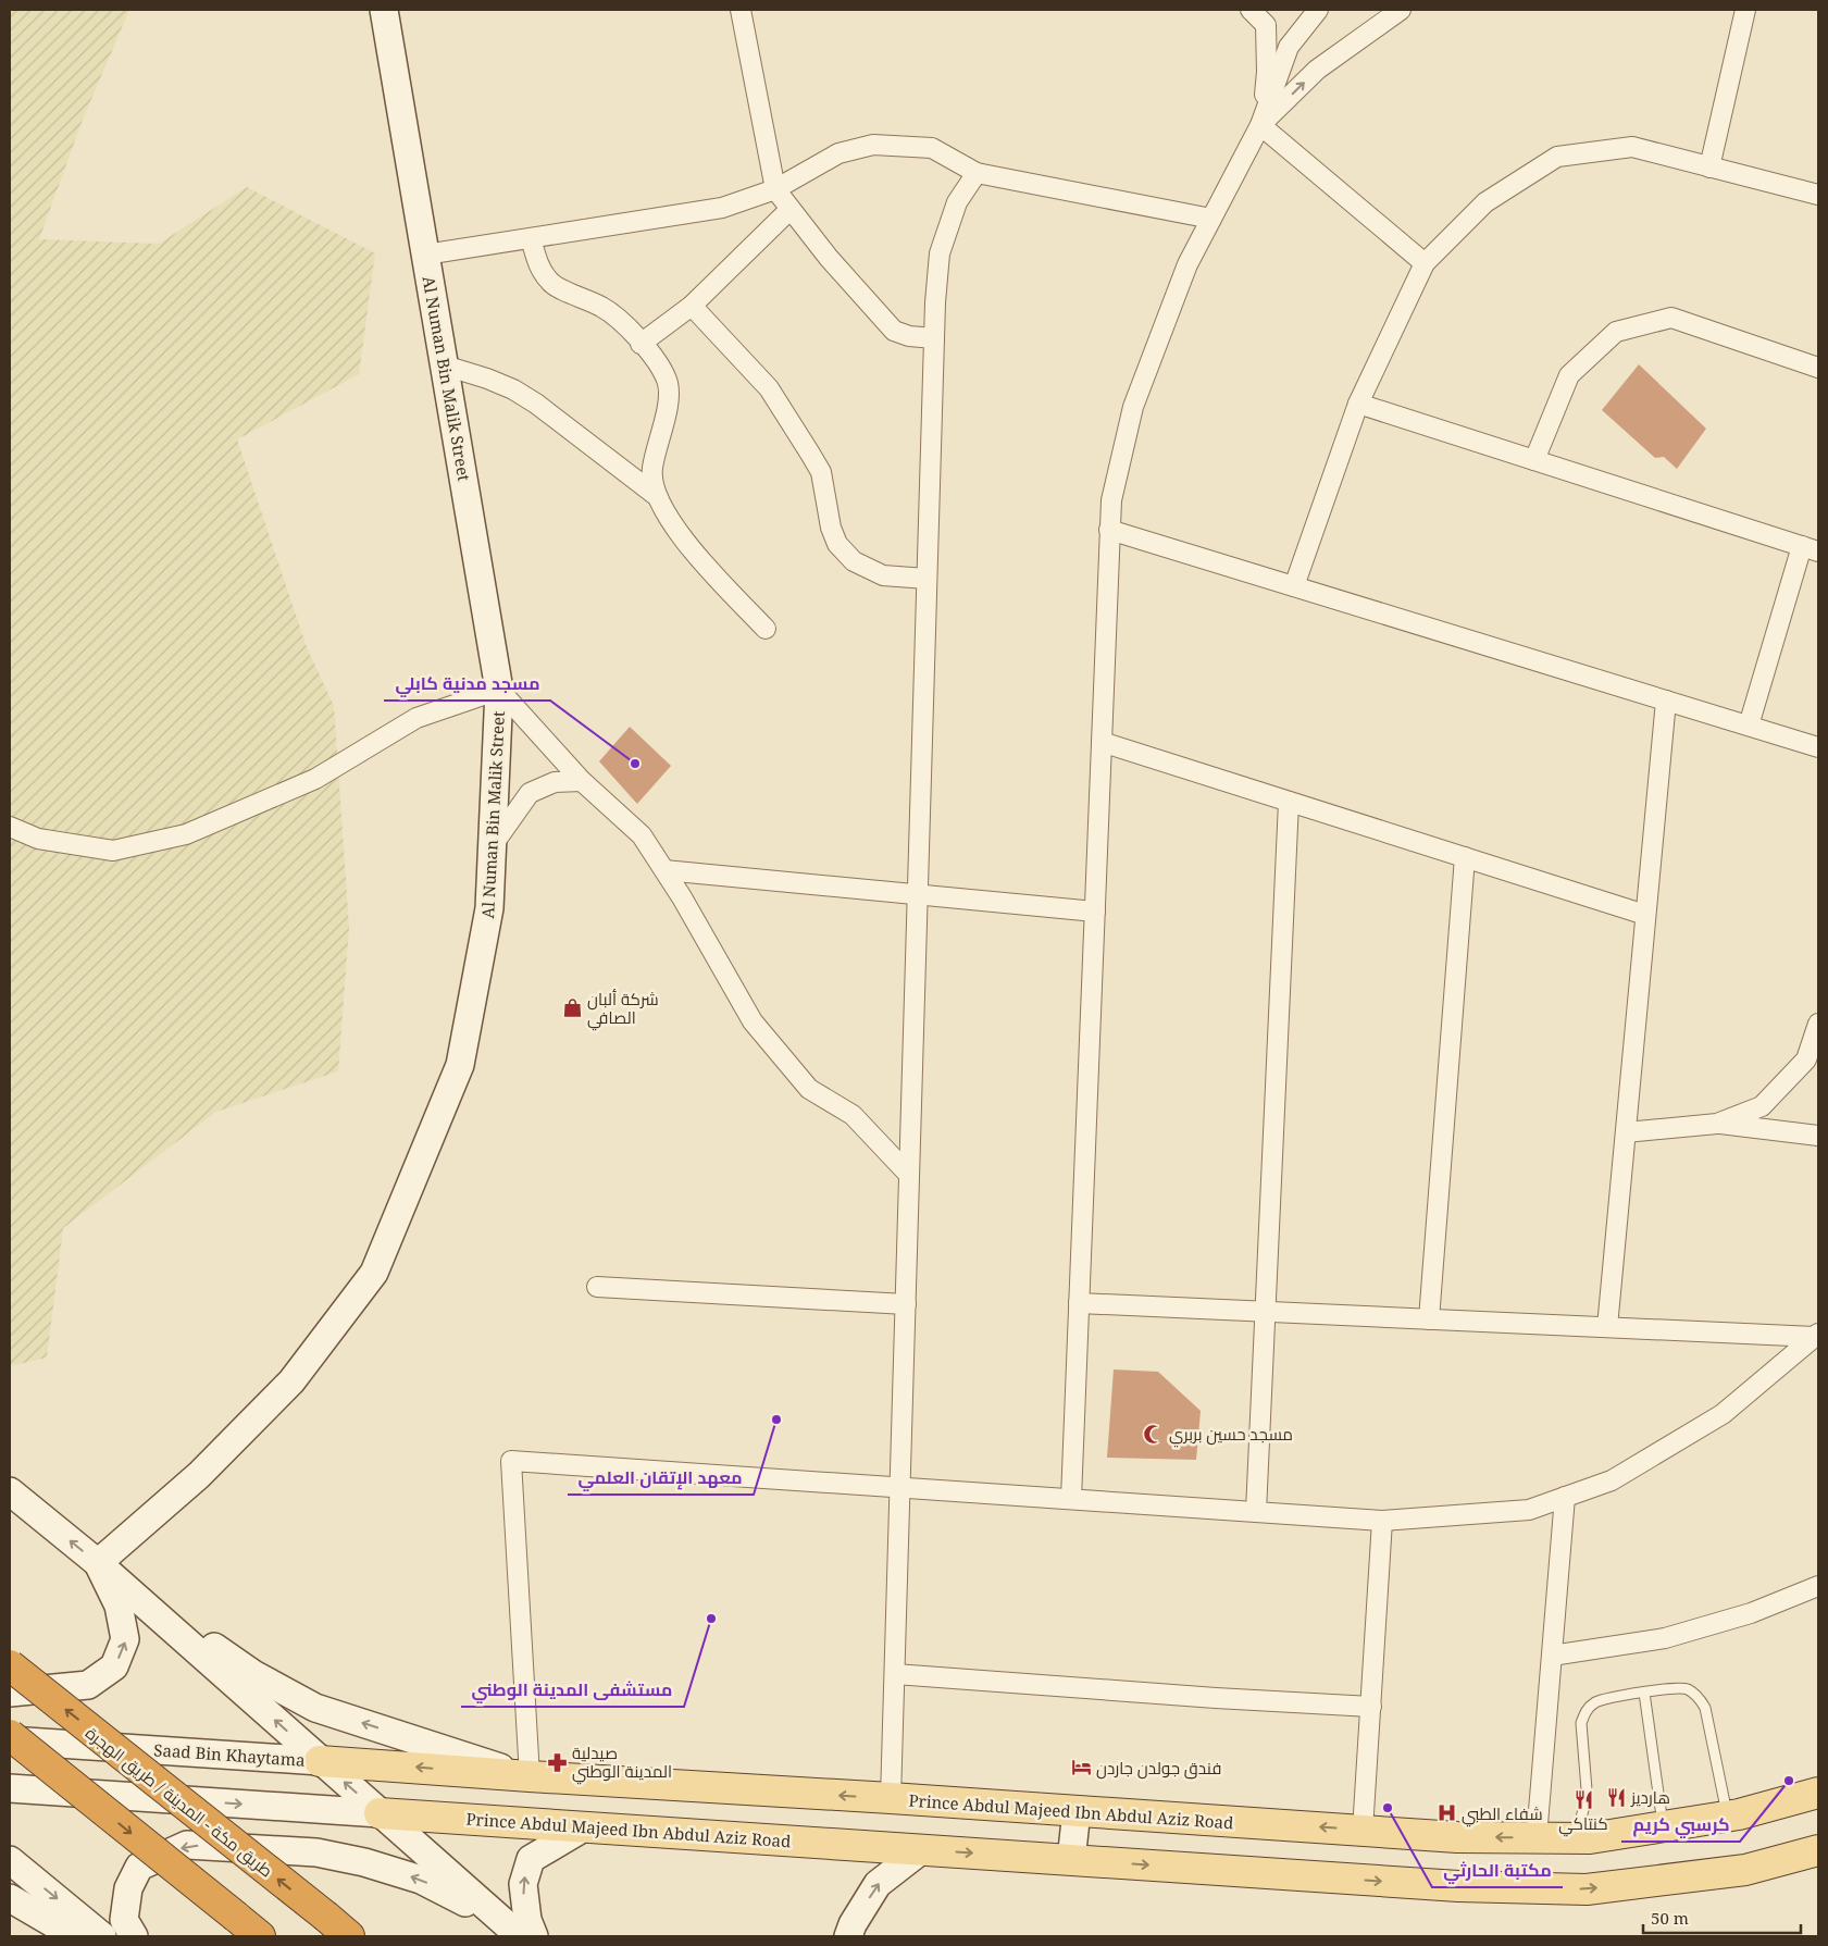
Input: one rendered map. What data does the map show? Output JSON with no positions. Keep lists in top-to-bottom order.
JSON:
{
  "streets": {
    "highway": ["طريق مكة - المدينة / طريق الهجرة"],
    "main road": ["Al Numan Bin Malik Street", "Saad Bin Khaytama", "Prince Abdul Majeed Ibn Abdul Aziz Road"]
  },
  "crossings": [
    ["Saad Bin Khaytama", "Prince Abdul Majeed Ibn Abdul Aziz Road"]
  ],
  "places": {
    "other": [
      "مسجد مدنية كابلي",
      "معهد الإتقان العلمي",
      "مستشفى المدينة الوطني",
      "كرسبي كريم",
      "مكتبة الحارثي"
    ],
    "shop": ["شركة ألبان الصافي"],
    "mosque": ["مسجد حسين بربري"],
    "pharmacy": ["صيدلية المدينة الوطني"],
    "hotel": ["فندق جولدن جاردن"],
    "restaurant": ["هارديز", "كنتاكي"],
    "hospital": ["شفاء الطبي"]
  },
  "scale_bar": "50 m"
}
